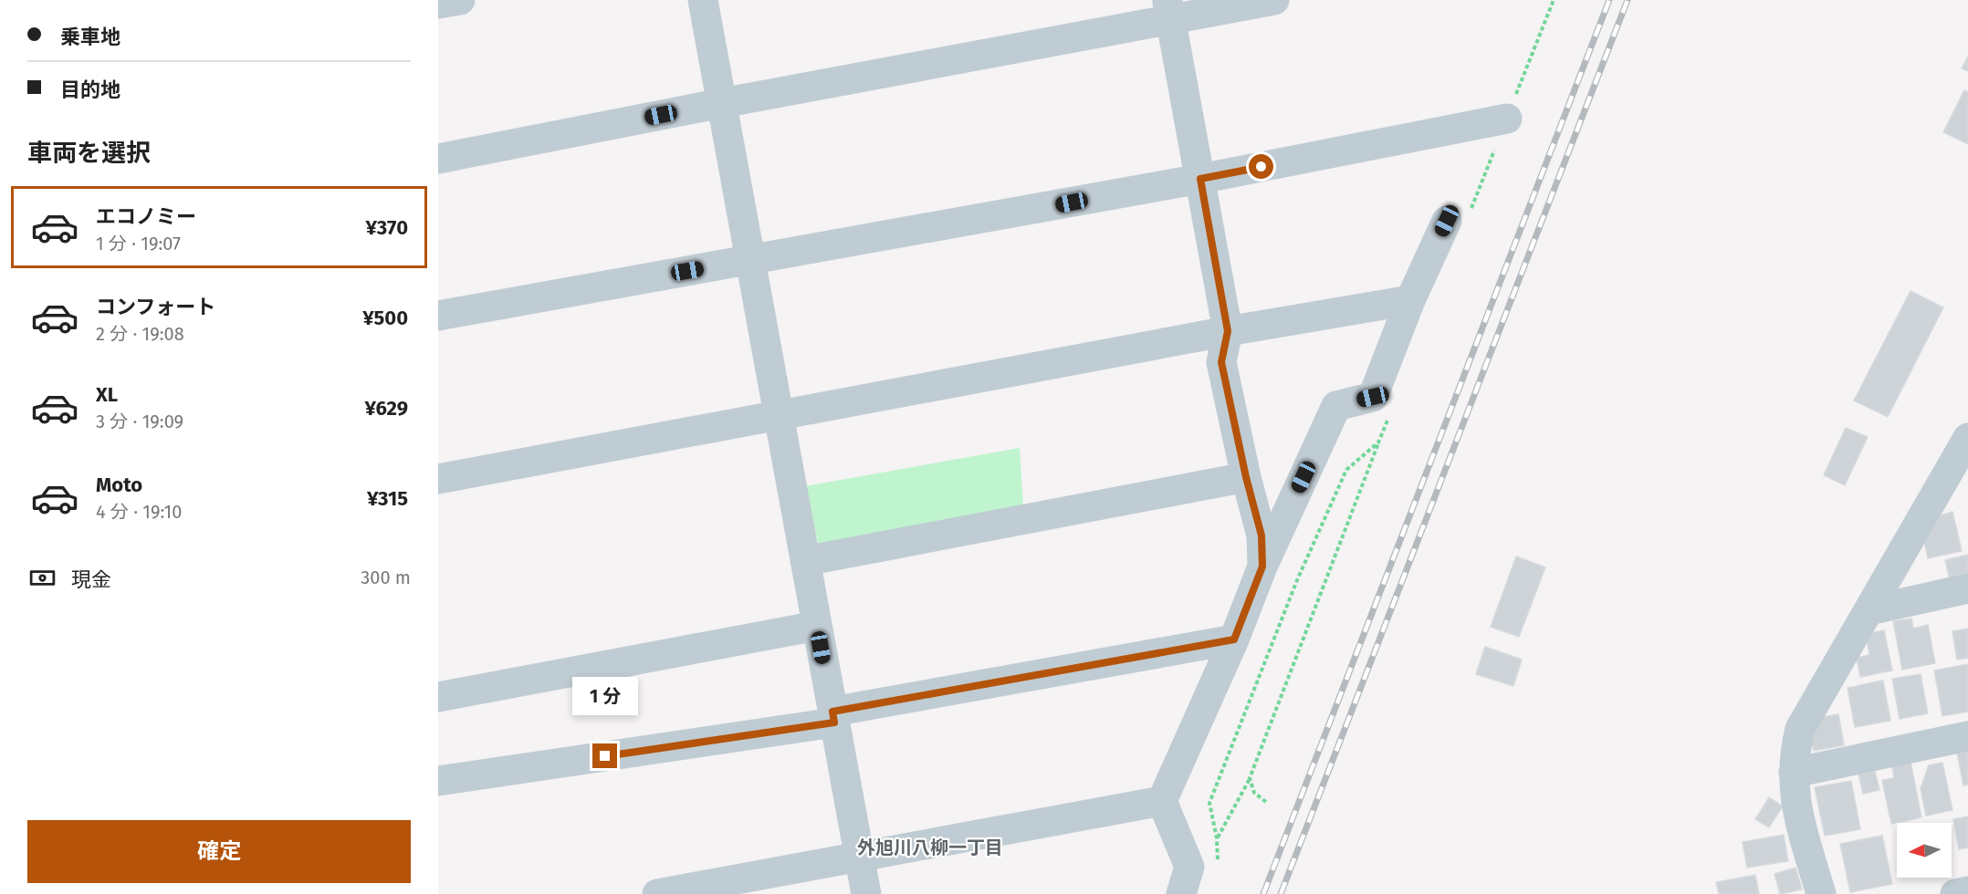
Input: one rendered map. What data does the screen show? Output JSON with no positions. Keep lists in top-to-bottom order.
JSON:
{
  "districts": ["外旭川八柳一丁目"],
  "north": "left",
  "page": {
    "banner": ["乗車地", "目的地"],
    "heading": "車両を選択",
    "list": [
      {
        "name": "エコノミー",
        "note": "1 分 · 19:07",
        "value": "¥370"
      },
      {
        "name": "コンフォート",
        "note": "2 分 · 19:08",
        "value": "¥500"
      },
      {
        "name": "XL",
        "note": "3 分 · 19:09",
        "value": "¥629"
      },
      {
        "name": "Moto",
        "note": "4 分 · 19:10",
        "value": "¥315"
      }
    ],
    "pay": ["現金", "300 m"],
    "bubble": "1 分",
    "buttons": "確定"
  }
}
